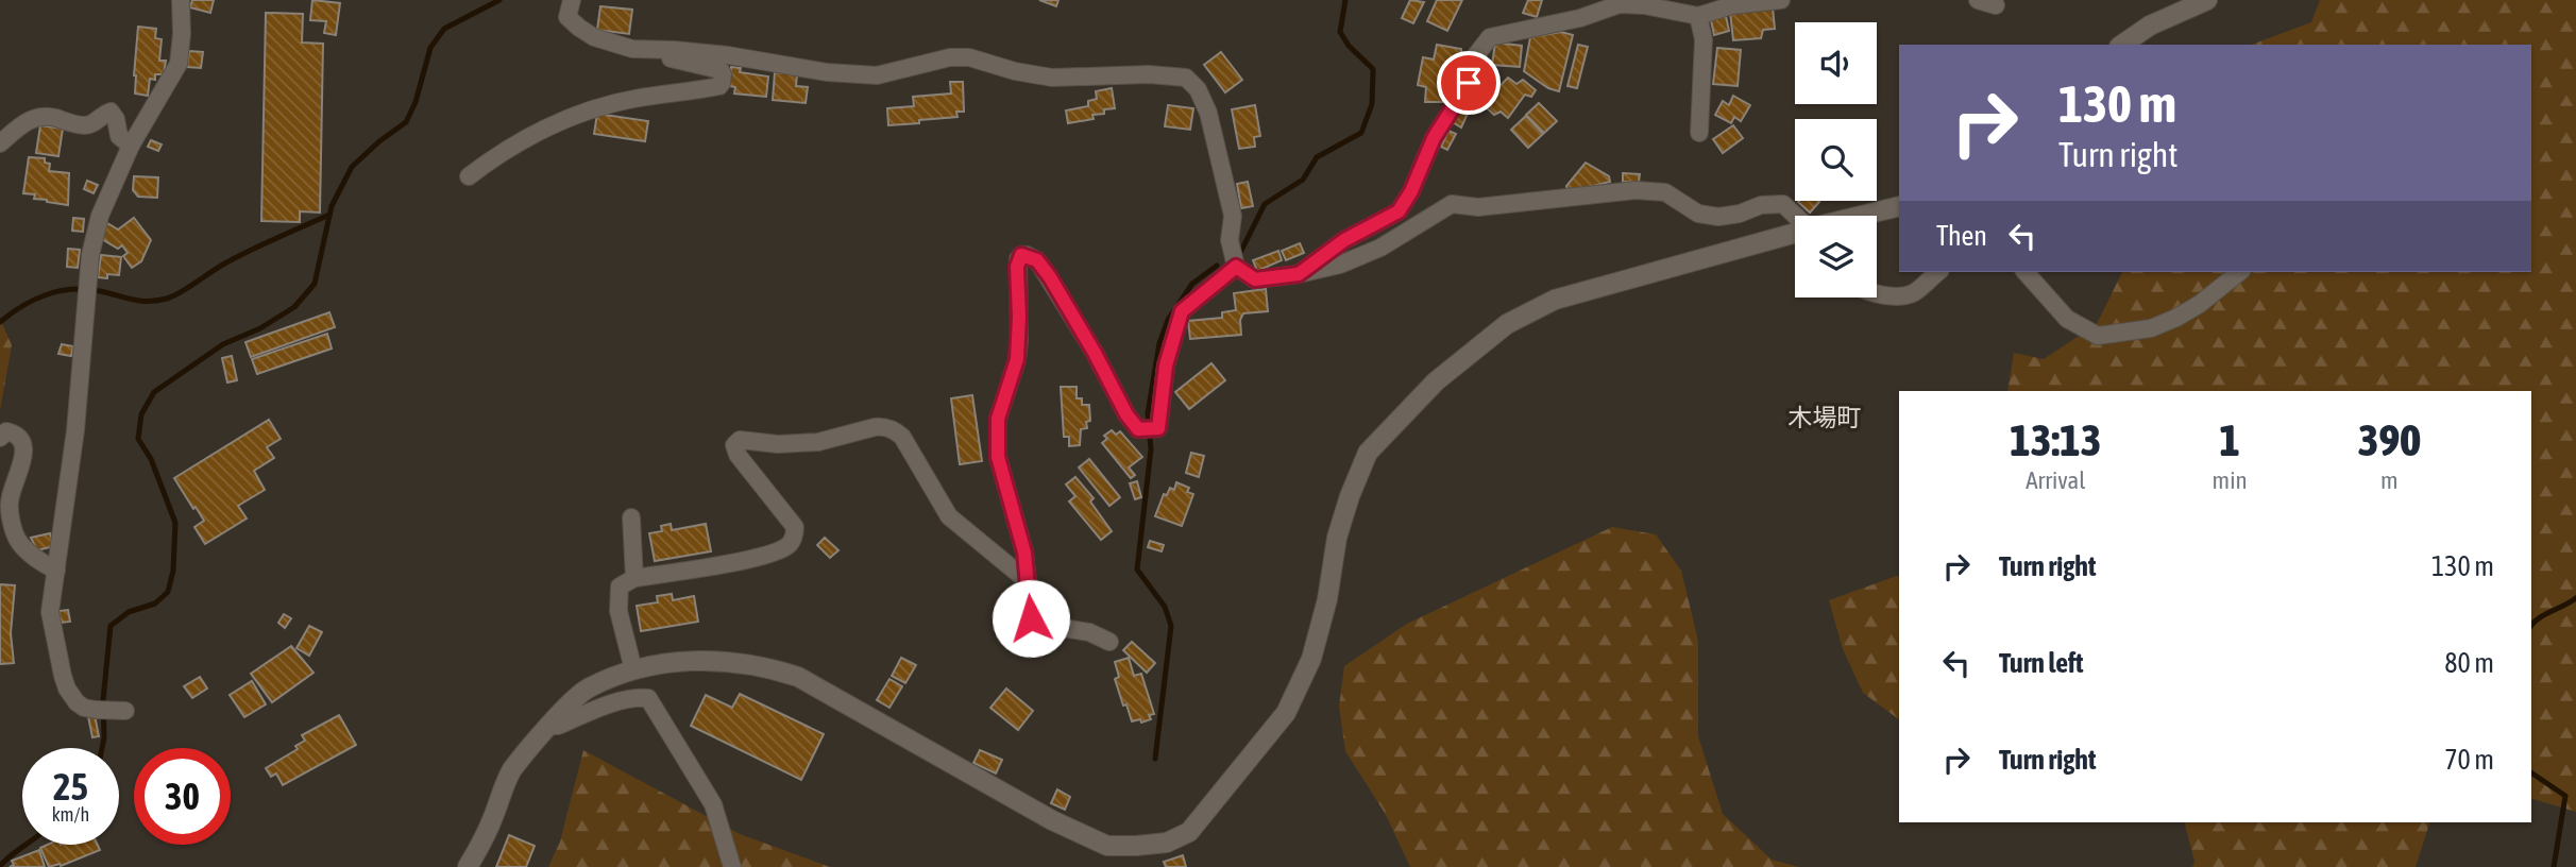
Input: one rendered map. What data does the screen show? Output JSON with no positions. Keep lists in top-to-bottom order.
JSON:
{
  "districts": ["木場町"],
  "page": {
    "turn": ["130 m", "Turn right"],
    "then": "Then",
    "eta": [
      "13:13",
      "Arrival",
      "1",
      "min",
      "390",
      "m"
    ],
    "list": [
      {
        "name": "Turn right",
        "value": "130 m"
      },
      {
        "name": "Turn left",
        "value": "80 m"
      },
      {
        "name": "Turn right",
        "value": "70 m"
      }
    ],
    "speed": "25 km/h",
    "limit": "30"
  }
}
